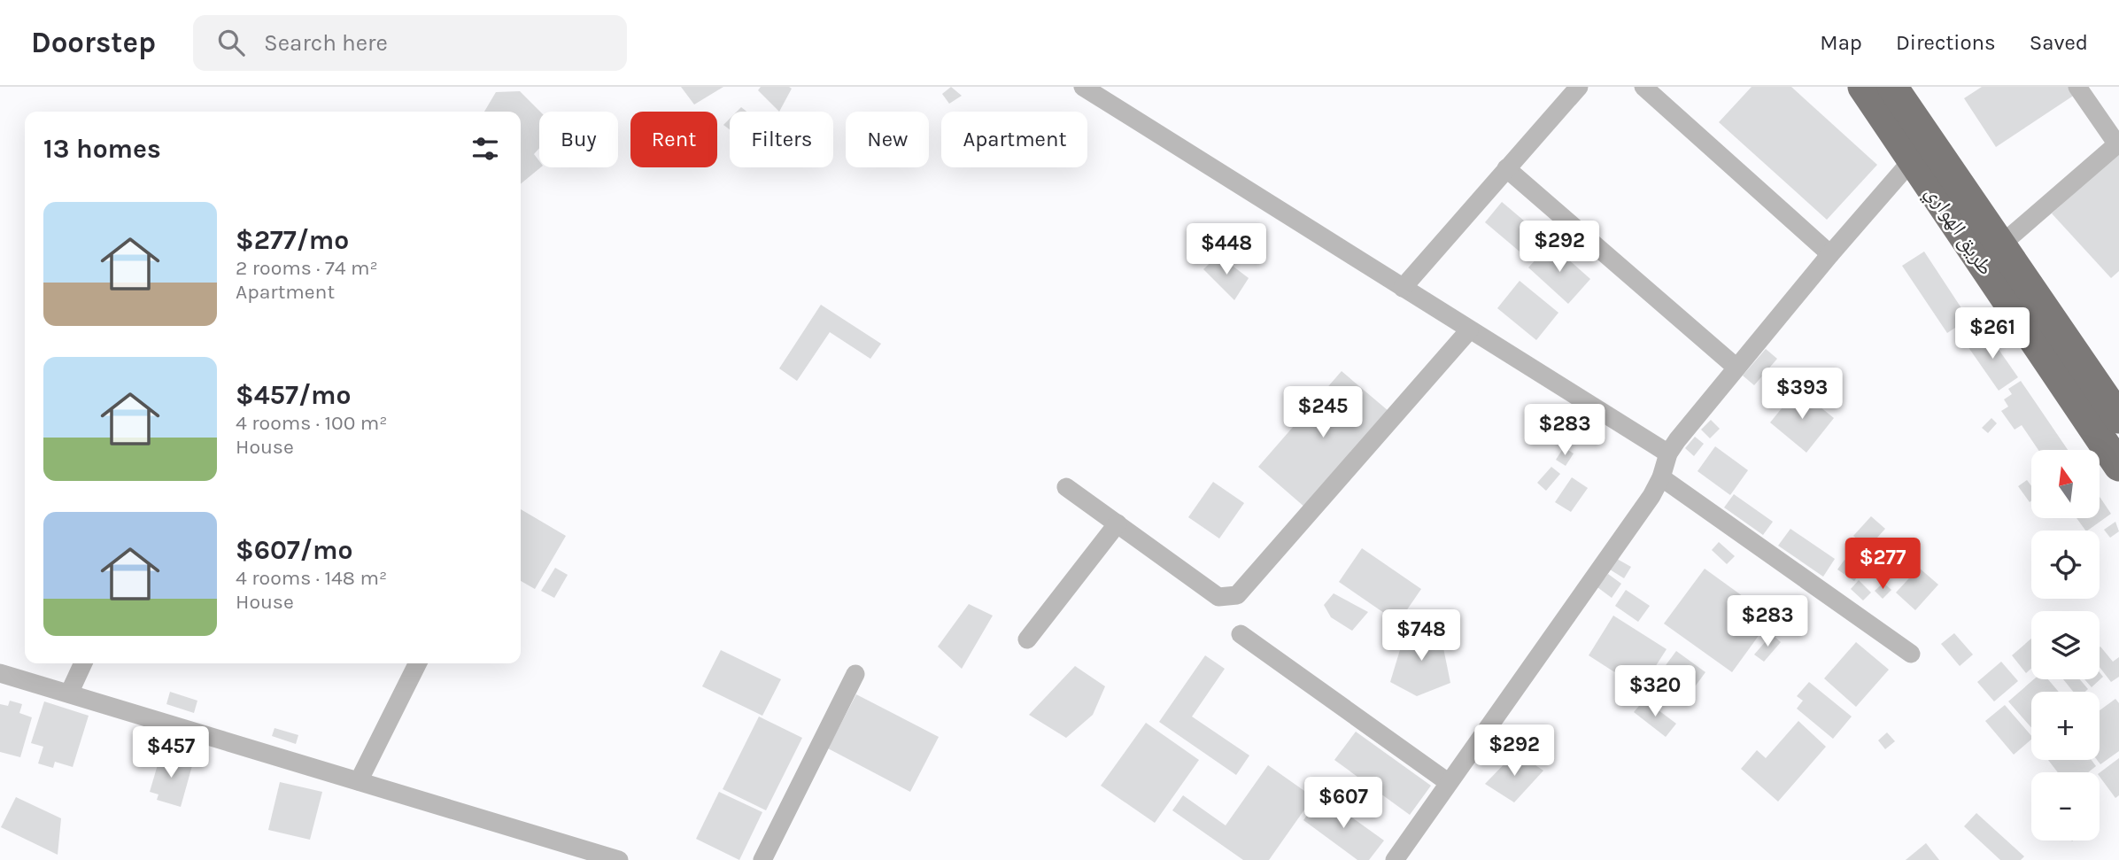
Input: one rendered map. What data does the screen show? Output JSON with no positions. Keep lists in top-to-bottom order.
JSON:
{
  "streets": {
    "highway": ["طريق الهواري"]
  },
  "north": "top",
  "page": {
    "header": "Doorstep",
    "search": "Search here",
    "nav": ["Map", "Directions", "Saved"],
    "chip": [
      "Buy",
      "Rent",
      "Filters",
      "New",
      "Apartment"
    ],
    "heading": "13 homes",
    "list": [
      {
        "name": "$277/mo",
        "note": "2 rooms · 74 m² · Apartment"
      },
      {
        "name": "$457/mo",
        "note": "4 rooms · 100 m² · House"
      },
      {
        "name": "$607/mo",
        "note": "4 rooms · 148 m² · House"
      }
    ],
    "price": [
      "$292",
      "$448",
      "$261",
      "$393",
      "$245",
      "$283",
      "$277",
      "$283",
      "$748",
      "$320",
      "$292",
      "$457",
      "$607"
    ],
    "map_buttons": ["+", "−"]
  }
}
